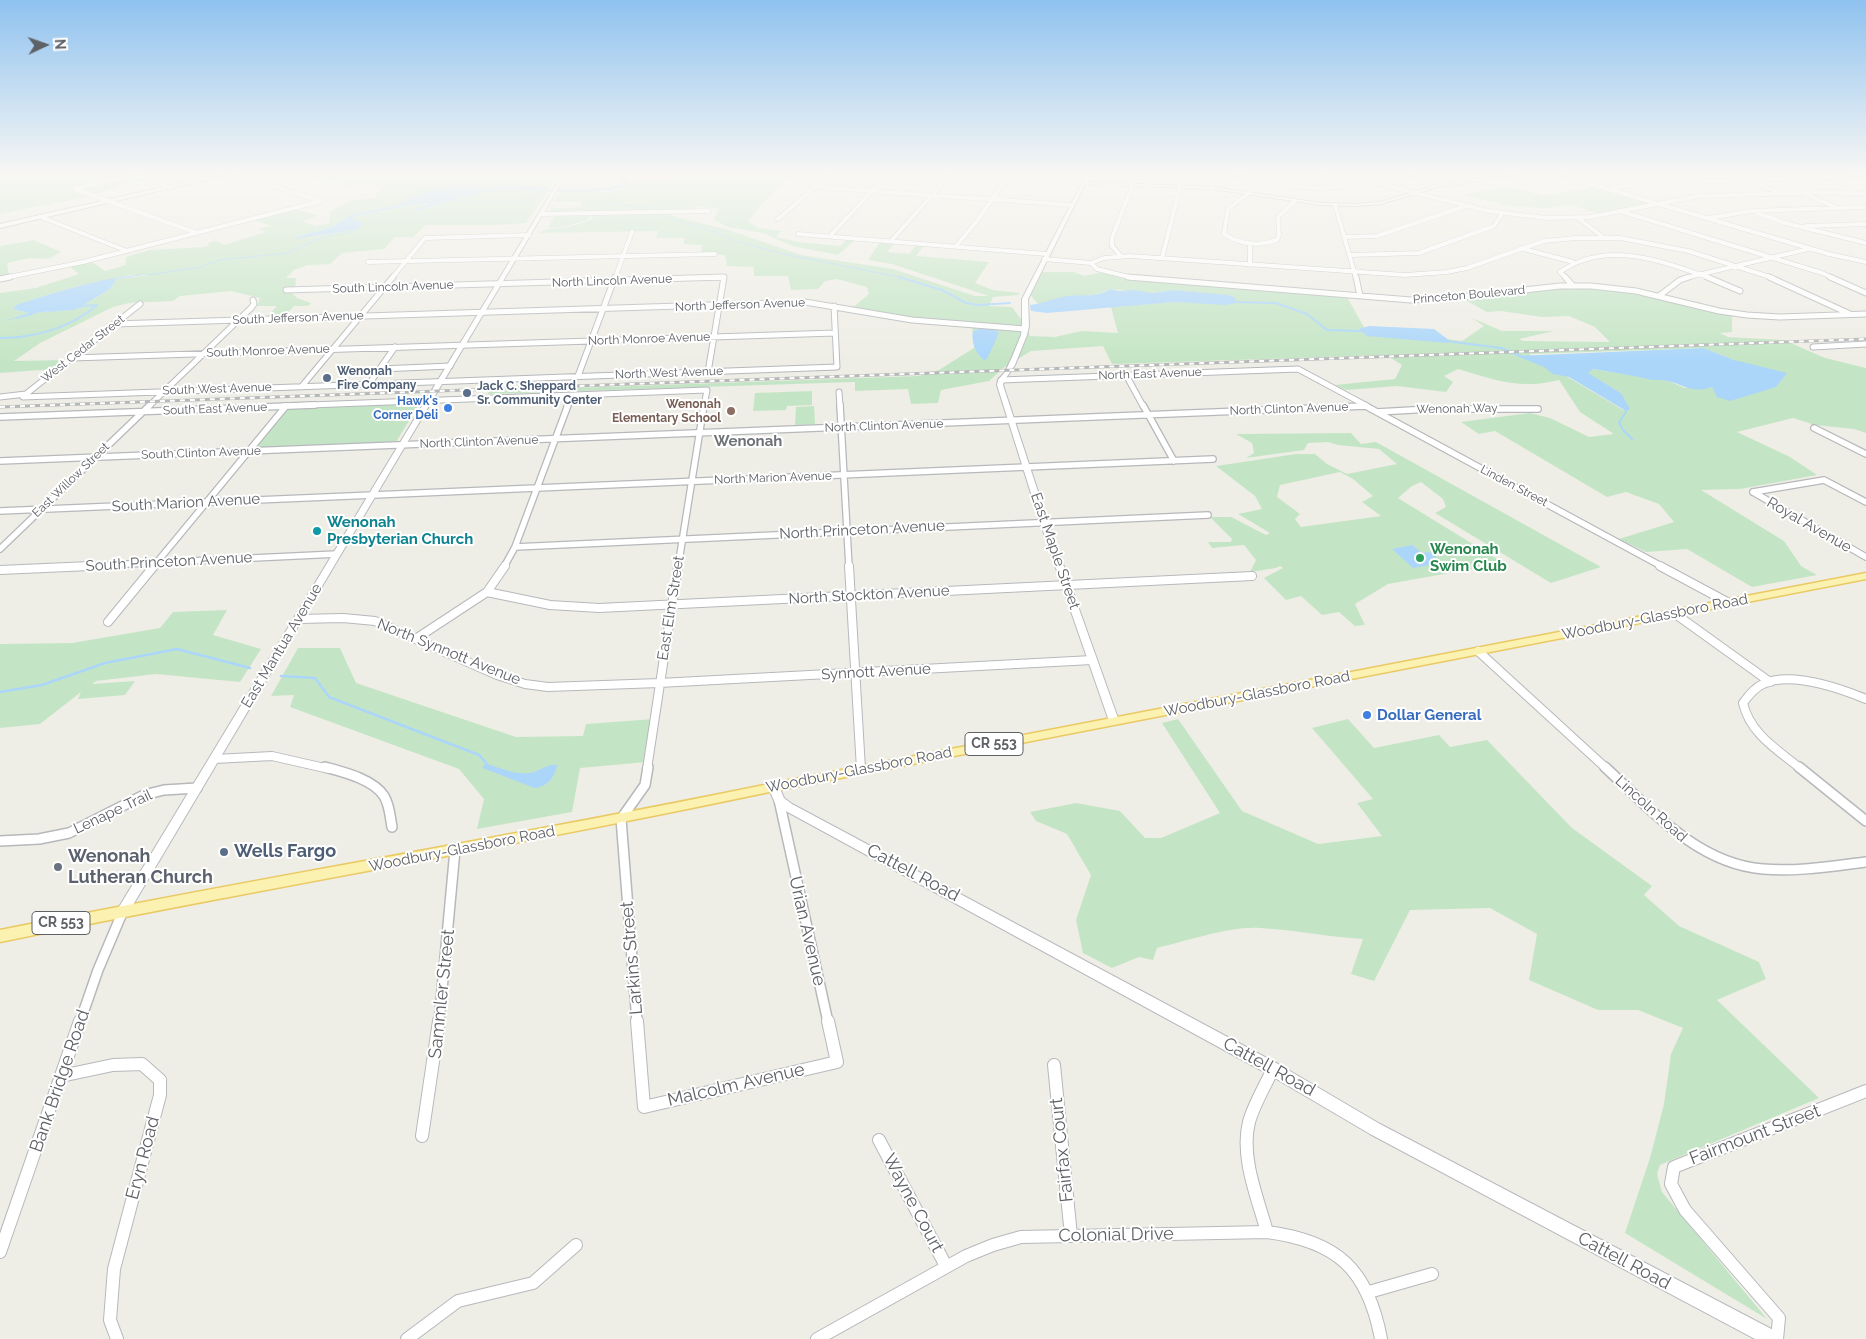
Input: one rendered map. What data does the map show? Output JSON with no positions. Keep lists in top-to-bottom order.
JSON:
{
  "streets": {
    "main road": ["Woodbury-Glassboro Road", "CR 553"],
    "street": [
      "North Lincoln Avenue",
      "South Lincoln Avenue",
      "Princeton Boulevard",
      "North Jefferson Avenue",
      "South Jefferson Avenue",
      "North Monroe Avenue",
      "West Cedar Street",
      "South Monroe Avenue",
      "North West Avenue",
      "North East Avenue",
      "South West Avenue",
      "South East Avenue",
      "North Clinton Avenue",
      "Wenonah Way",
      "South Clinton Avenue",
      "North Marion Avenue",
      "East Willow Street",
      "Linden Street",
      "South Marion Avenue",
      "Royal Avenue",
      "North Princeton Avenue",
      "East Maple Street",
      "South Princeton Avenue",
      "North Stockton Avenue",
      "East Elm Street",
      "East Mantua Avenue",
      "North Synnott Avenue",
      "Synnott Avenue",
      "Lincoln Road",
      "Lenape Trail",
      "Cattell Road",
      "Urian Avenue",
      "Larkins Street",
      "Sammler Street",
      "Bank Bridge Road",
      "Malcolm Avenue",
      "Fairmount Street",
      "Fairfax Court",
      "Eryn Road",
      "Wayne Court",
      "Colonial Drive"
    ]
  },
  "crossings": [
    ["North Lincoln Avenue", "South Lincoln Avenue"],
    ["North Lincoln Avenue", "North Jefferson Avenue"],
    ["North Lincoln Avenue", "East Mantua Avenue"],
    ["South Lincoln Avenue", "East Mantua Avenue"],
    ["North Jefferson Avenue", "South Jefferson Avenue"],
    ["North Jefferson Avenue", "East Mantua Avenue"],
    ["South Jefferson Avenue", "West Cedar Street"],
    ["South Jefferson Avenue", "East Willow Street"],
    ["South Jefferson Avenue", "East Mantua Avenue"],
    ["North Monroe Avenue", "South Monroe Avenue"],
    ["North Monroe Avenue", "North West Avenue"],
    ["North Monroe Avenue", "East Mantua Avenue"],
    ["West Cedar Street", "South Monroe Avenue"],
    ["West Cedar Street", "South West Avenue"],
    ["South Monroe Avenue", "East Willow Street"],
    ["South Monroe Avenue", "East Mantua Avenue"],
    ["North West Avenue", "South West Avenue"],
    ["North West Avenue", "East Mantua Avenue"],
    ["North East Avenue", "Linden Street"],
    ["North East Avenue", "East Maple Street"],
    ["South West Avenue", "East Willow Street"],
    ["South West Avenue", "East Mantua Avenue"],
    ["South East Avenue", "East Willow Street"],
    ["South East Avenue", "East Mantua Avenue"],
    ["North Clinton Avenue", "South Clinton Avenue"],
    ["North Clinton Avenue", "Linden Street"],
    ["North Clinton Avenue", "East Maple Street"],
    ["North Clinton Avenue", "East Elm Street"],
    ["North Clinton Avenue", "East Mantua Avenue"],
    ["Wenonah Way", "Linden Street"],
    ["South Clinton Avenue", "East Willow Street"],
    ["South Clinton Avenue", "East Mantua Avenue"],
    ["North Marion Avenue", "South Marion Avenue"],
    ["North Marion Avenue", "East Maple Street"],
    ["North Marion Avenue", "East Elm Street"],
    ["North Marion Avenue", "East Mantua Avenue"],
    ["East Willow Street", "South Marion Avenue"],
    ["Linden Street", "Woodbury-Glassboro Road"],
    ["South Marion Avenue", "East Mantua Avenue"],
    ["North Princeton Avenue", "East Maple Street"],
    ["North Princeton Avenue", "East Elm Street"],
    ["East Maple Street", "North Stockton Avenue"],
    ["East Maple Street", "Woodbury-Glassboro Road"],
    ["East Maple Street", "Synnott Avenue"],
    ["South Princeton Avenue", "East Mantua Avenue"],
    ["North Stockton Avenue", "East Elm Street"],
    ["East Elm Street", "Woodbury-Glassboro Road"],
    ["East Elm Street", "North Synnott Avenue"],
    ["East Elm Street", "Synnott Avenue"],
    ["East Elm Street", "Larkins Street"],
    ["Woodbury-Glassboro Road", "East Mantua Avenue"],
    ["Woodbury-Glassboro Road", "Lincoln Road"],
    ["Woodbury-Glassboro Road", "Cattell Road"],
    ["Woodbury-Glassboro Road", "Urian Avenue"],
    ["Woodbury-Glassboro Road", "Larkins Street"],
    ["Woodbury-Glassboro Road", "Sammler Street"],
    ["Woodbury-Glassboro Road", "Bank Bridge Road"],
    ["East Mantua Avenue", "North Synnott Avenue"],
    ["East Mantua Avenue", "Lenape Trail"],
    ["East Mantua Avenue", "Bank Bridge Road"],
    ["North Synnott Avenue", "Synnott Avenue"],
    ["Cattell Road", "Urian Avenue"],
    ["Urian Avenue", "Malcolm Avenue"],
    ["Larkins Street", "Malcolm Avenue"],
    ["Bank Bridge Road", "Eryn Road"],
    ["Fairfax Court", "Colonial Drive"],
    ["Wayne Court", "Colonial Drive"]
  ],
  "districts": ["Wenonah"],
  "places": [
    "Wenonah Fire Company",
    "Jack C. Sheppard Sr. Community Center",
    "Hawk's Corner Deli",
    "Wenonah Elementary School",
    "Wenonah Presbyterian Church",
    "Wenonah Swim Club",
    "Dollar General",
    "Wells Fargo",
    "Wenonah Lutheran Church"
  ],
  "north": "right"
}
